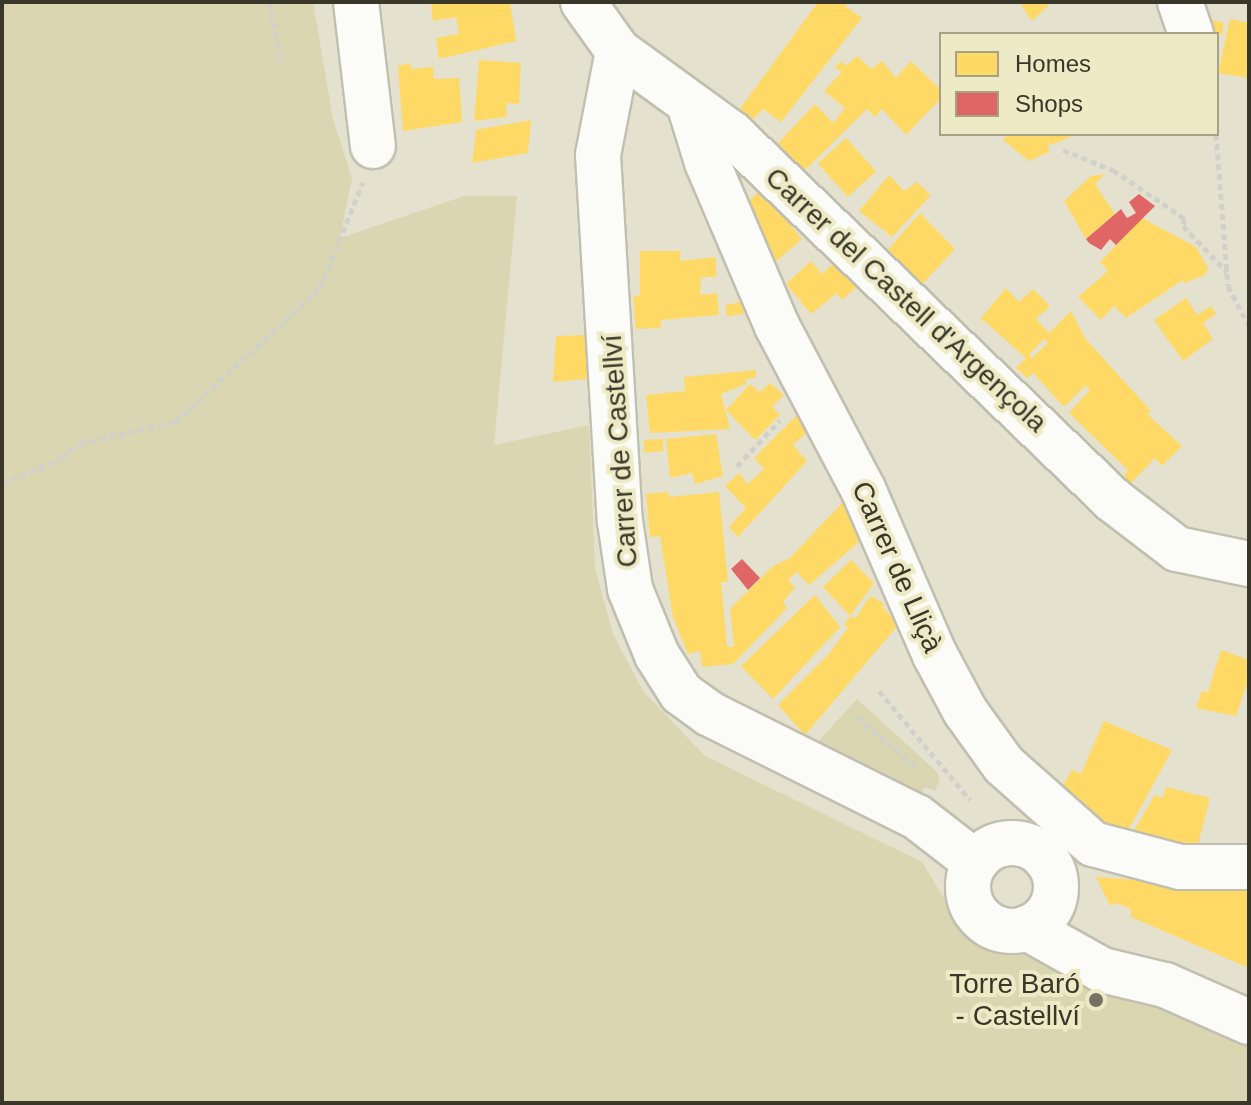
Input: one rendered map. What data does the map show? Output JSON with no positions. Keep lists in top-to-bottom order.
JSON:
{
  "streets": {
    "street": ["Carrer del Castell d'Argençola", "Carrer de Castellví", "Carrer de Lliçà"]
  },
  "crossings": [
    ["Carrer del Castell d'Argençola", "Carrer de Castellví"],
    ["Carrer del Castell d'Argençola", "Carrer de Lliçà"]
  ],
  "places": ["Torre Baró - Castellví"],
  "legend": ["Homes", "Shops"]
}
